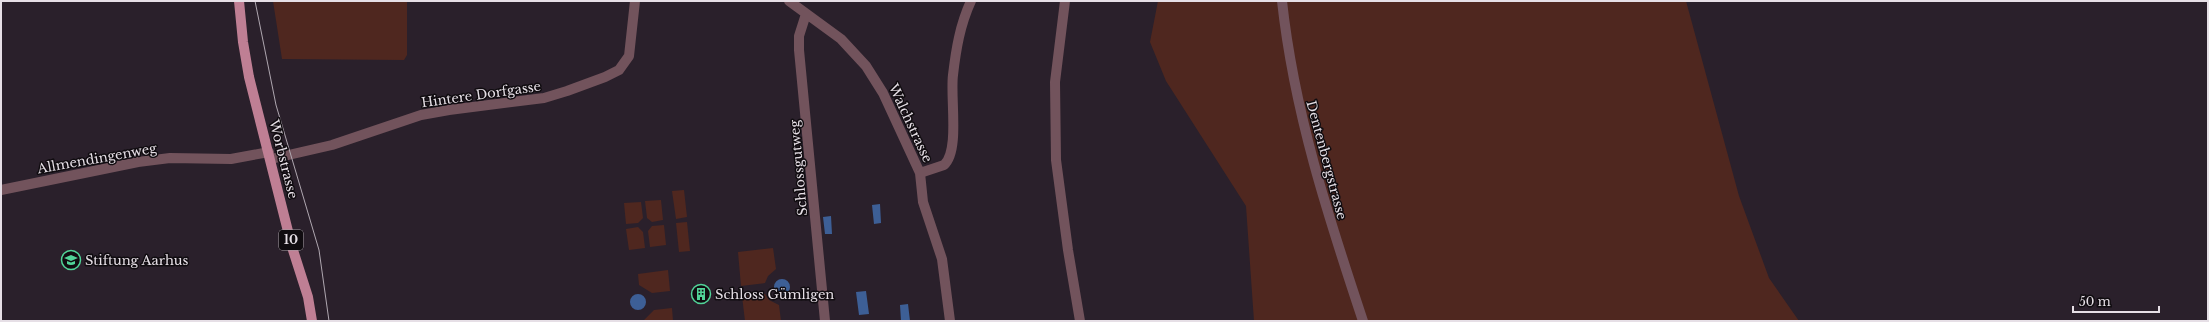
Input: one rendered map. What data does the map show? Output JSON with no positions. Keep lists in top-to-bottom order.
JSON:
{
  "streets": {
    "main road": ["Worbstrasse", "10"],
    "street": [
      "Hintere Dorfgasse",
      "Walchstrasse",
      "Allmendingenweg",
      "Dentenbergstrasse",
      "Schlossgutweg"
    ]
  },
  "crossings": [
    ["Hintere Dorfgasse", "Allmendingenweg"],
    ["Hintere Dorfgasse", "Worbstrasse"],
    ["Walchstrasse", "Schlossgutweg"],
    ["Allmendingenweg", "Worbstrasse"]
  ],
  "places": {
    "school or university": ["Stiftung Aarhus"],
    "building": ["Schloss Gümligen"]
  },
  "scale_bar": "50 m"
}
